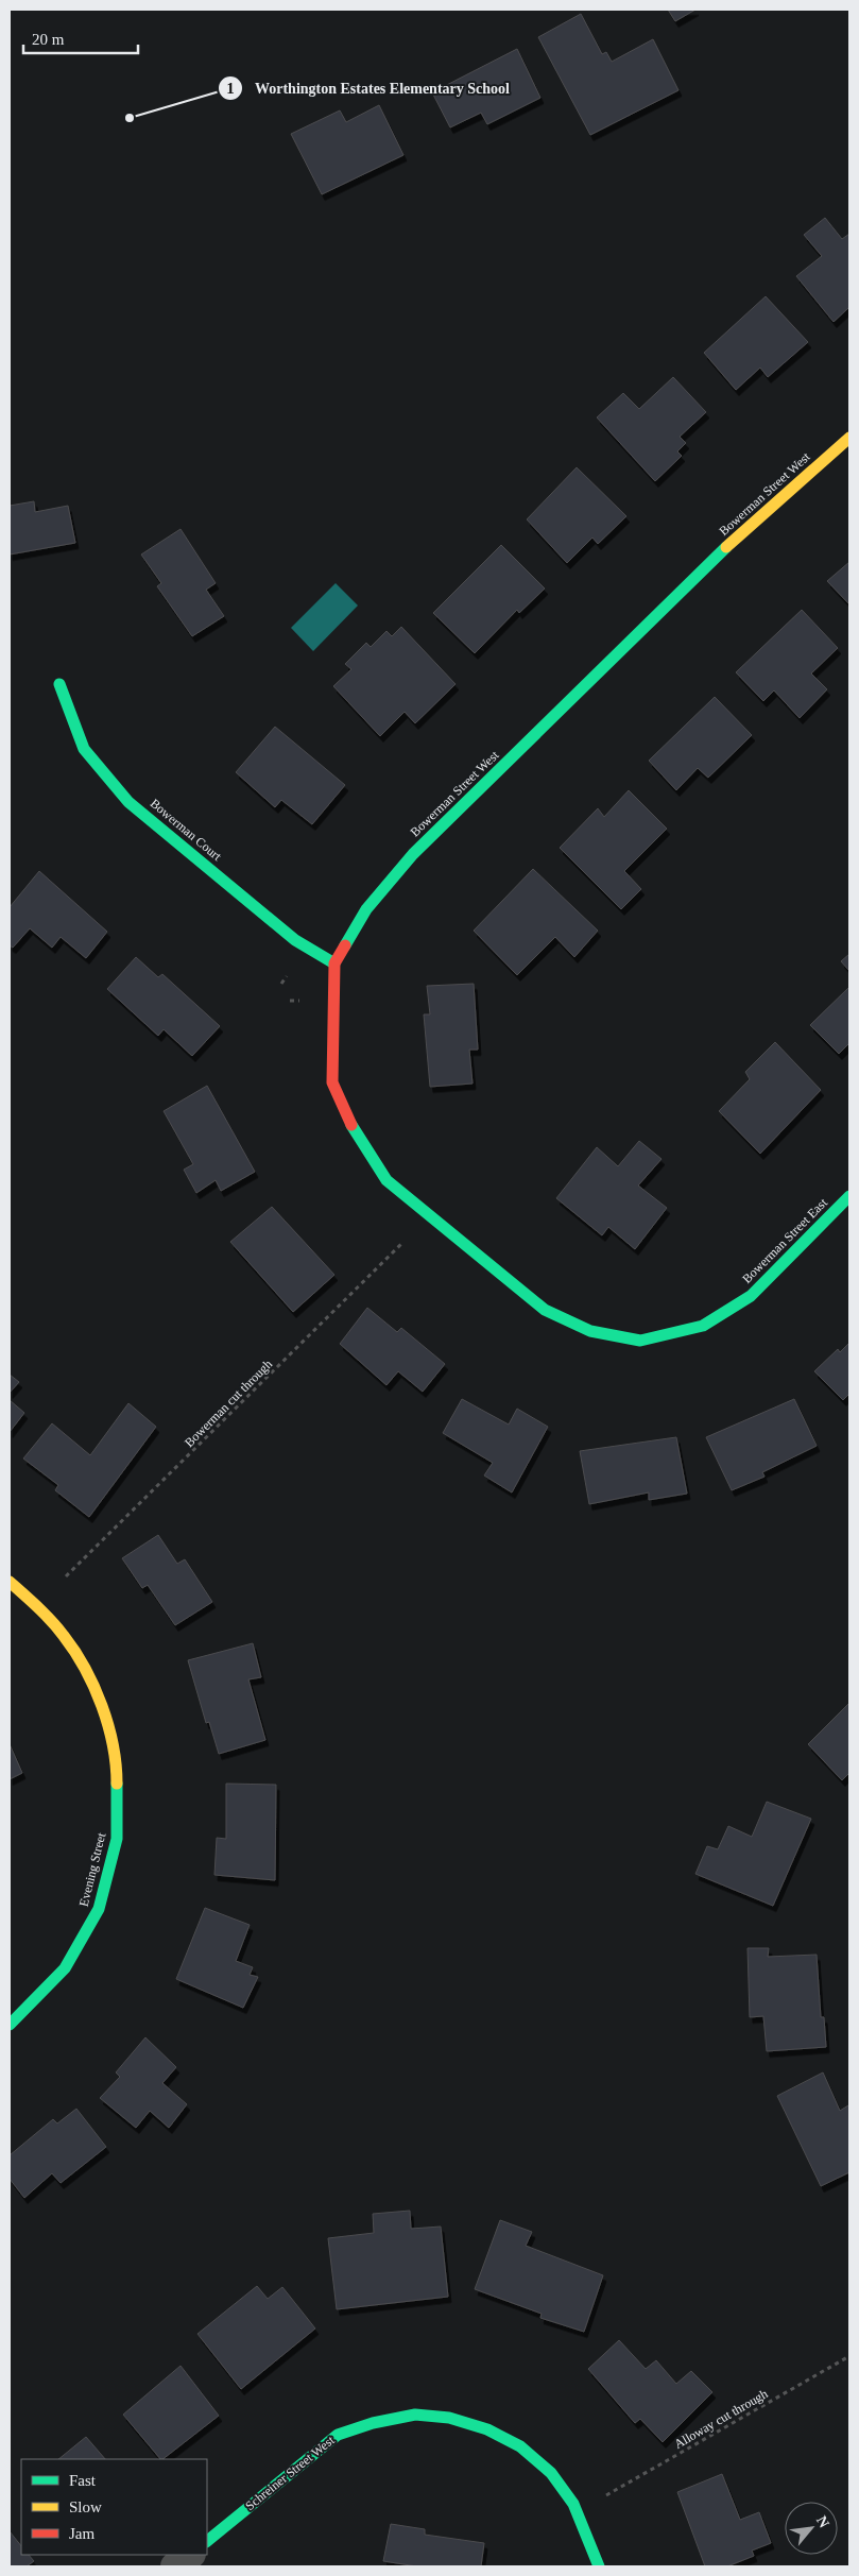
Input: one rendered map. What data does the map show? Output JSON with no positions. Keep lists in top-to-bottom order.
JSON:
{
  "streets": {
    "street": [
      "Bowerman Street West",
      "Bowerman Court",
      "Bowerman Street East",
      "Evening Street",
      "Schreiner Street West"
    ],
    "path": ["Bowerman cut through", "Alloway cut through"]
  },
  "crossings": [
    ["Bowerman Street West", "Bowerman Court"],
    ["Bowerman Street West", "Bowerman Street East"]
  ],
  "places": ["Worthington Estates Elementary School"],
  "legend": ["Fast", "Slow", "Jam"],
  "scale_bar": "20 m",
  "north": "top right"
}
